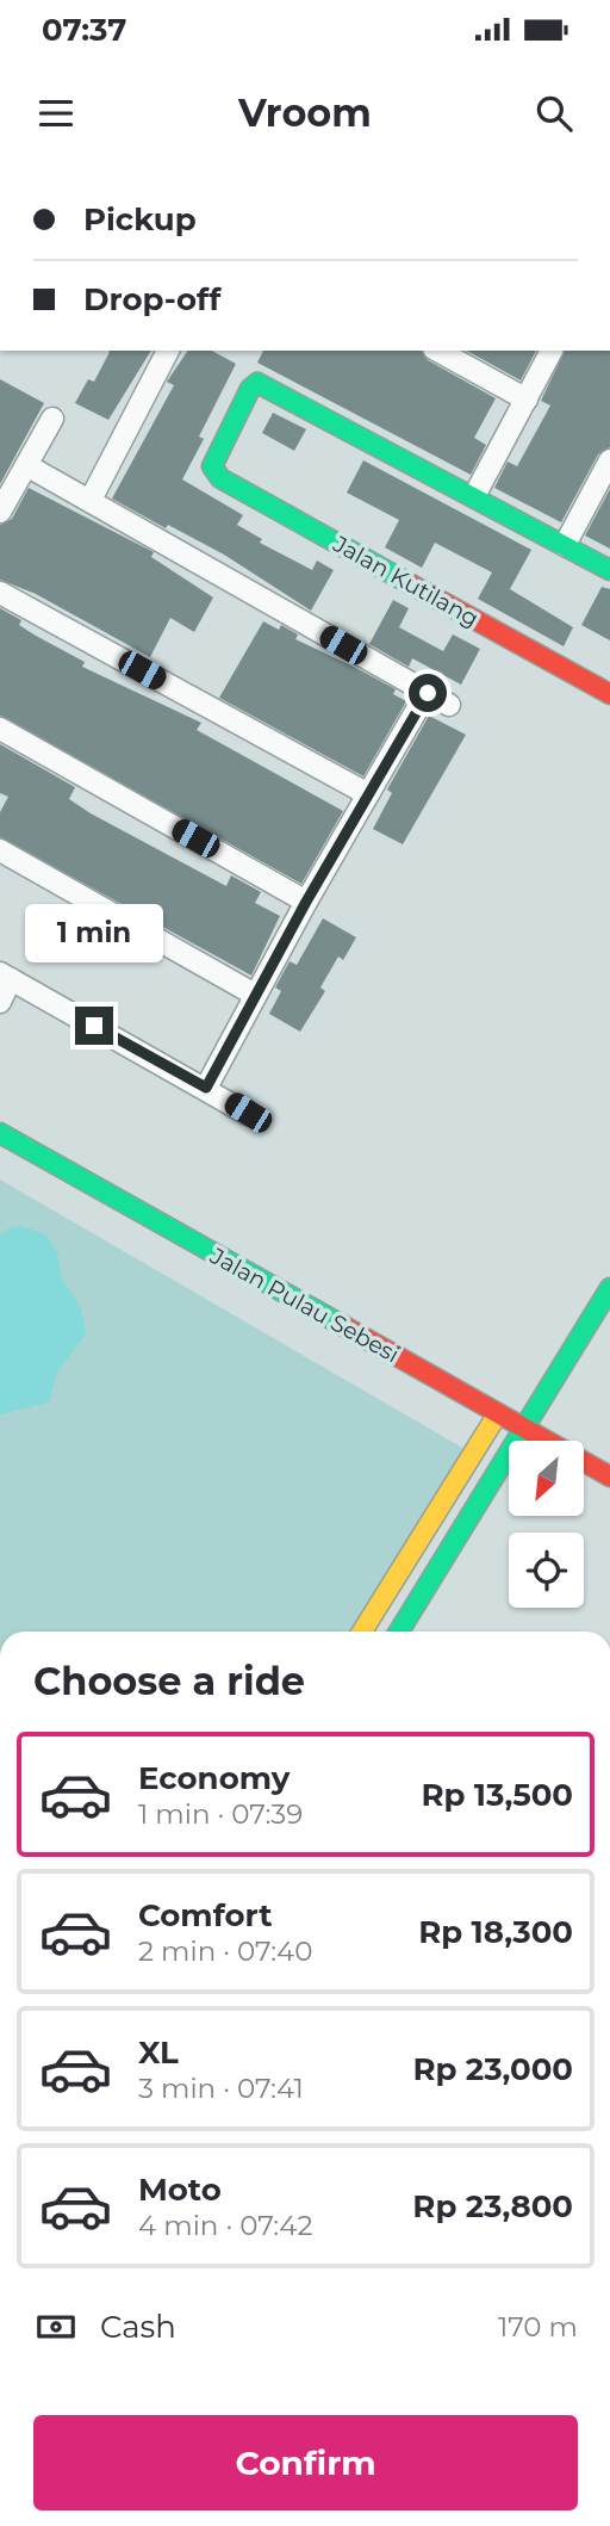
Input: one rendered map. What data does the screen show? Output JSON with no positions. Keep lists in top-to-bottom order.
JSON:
{
  "streets": {
    "street": ["Jalan Kutilang", "Jalan Pulau Sebesi"]
  },
  "north": "bottom left",
  "page": {
    "status": "07:37",
    "header": "Vroom",
    "banner": ["Pickup", "Drop-off"],
    "bubble": "1 min",
    "heading": "Choose a ride",
    "list": [
      {
        "name": "Economy",
        "note": "1 min · 07:39",
        "value": "Rp 13,500"
      },
      {
        "name": "Comfort",
        "note": "2 min · 07:40",
        "value": "Rp 18,300"
      },
      {
        "name": "XL",
        "note": "3 min · 07:41",
        "value": "Rp 23,000"
      },
      {
        "name": "Moto",
        "note": "4 min · 07:42",
        "value": "Rp 23,800"
      }
    ],
    "pay": ["Cash", "170 m"],
    "buttons": "Confirm"
  }
}
